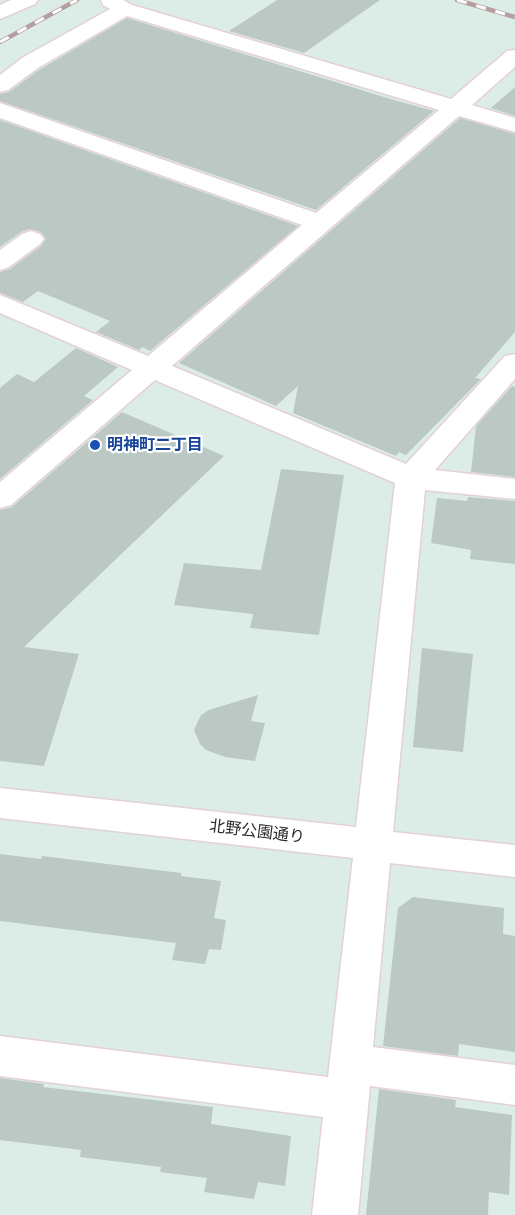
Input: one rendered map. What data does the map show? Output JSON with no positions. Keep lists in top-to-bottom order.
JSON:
{
  "streets": {
    "street": ["北野公園通り"]
  },
  "places": ["明神町二丁目"]
}
